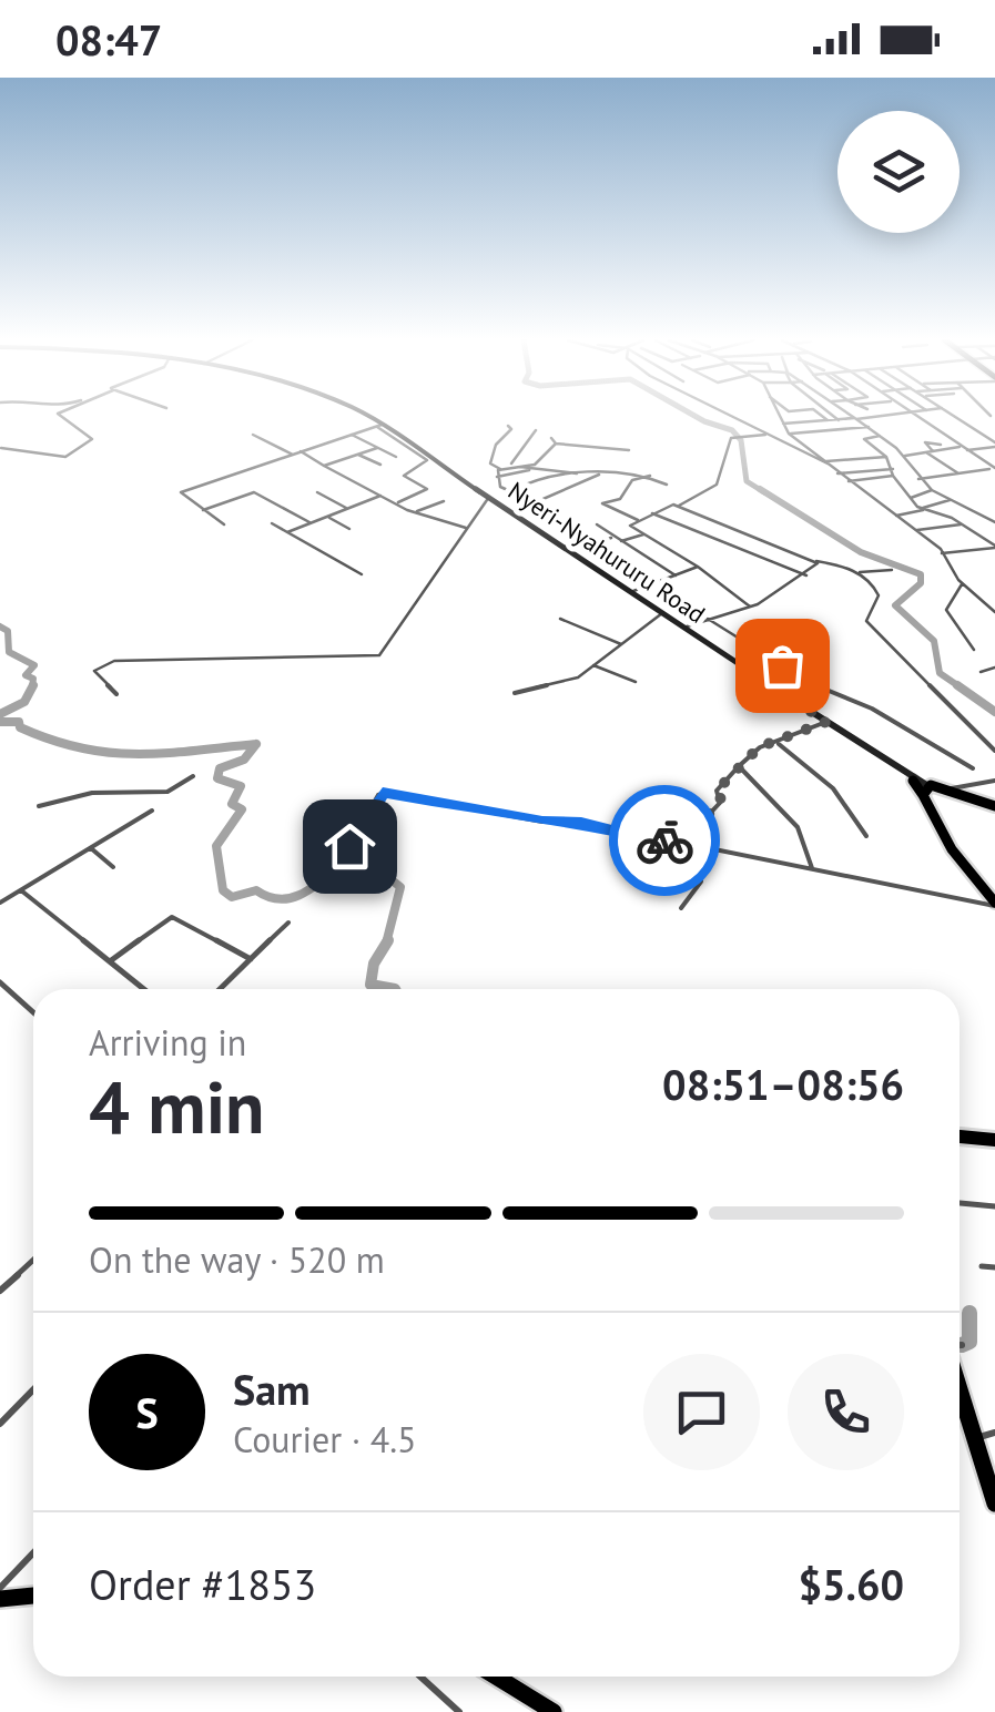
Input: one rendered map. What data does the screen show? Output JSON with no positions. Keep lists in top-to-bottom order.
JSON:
{
  "streets": {
    "main road": ["Nyeri-Nyahururu Road"]
  },
  "page": {
    "status": "08:47",
    "heading": ["4 min", "Arriving in", "08:51–08:56"],
    "panel": [
      "Sam",
      "Courier · 4.5",
      "Order #1853",
      "$5.60"
    ],
    "bar": "On the way · 520 m",
    "round": "S"
  }
}
